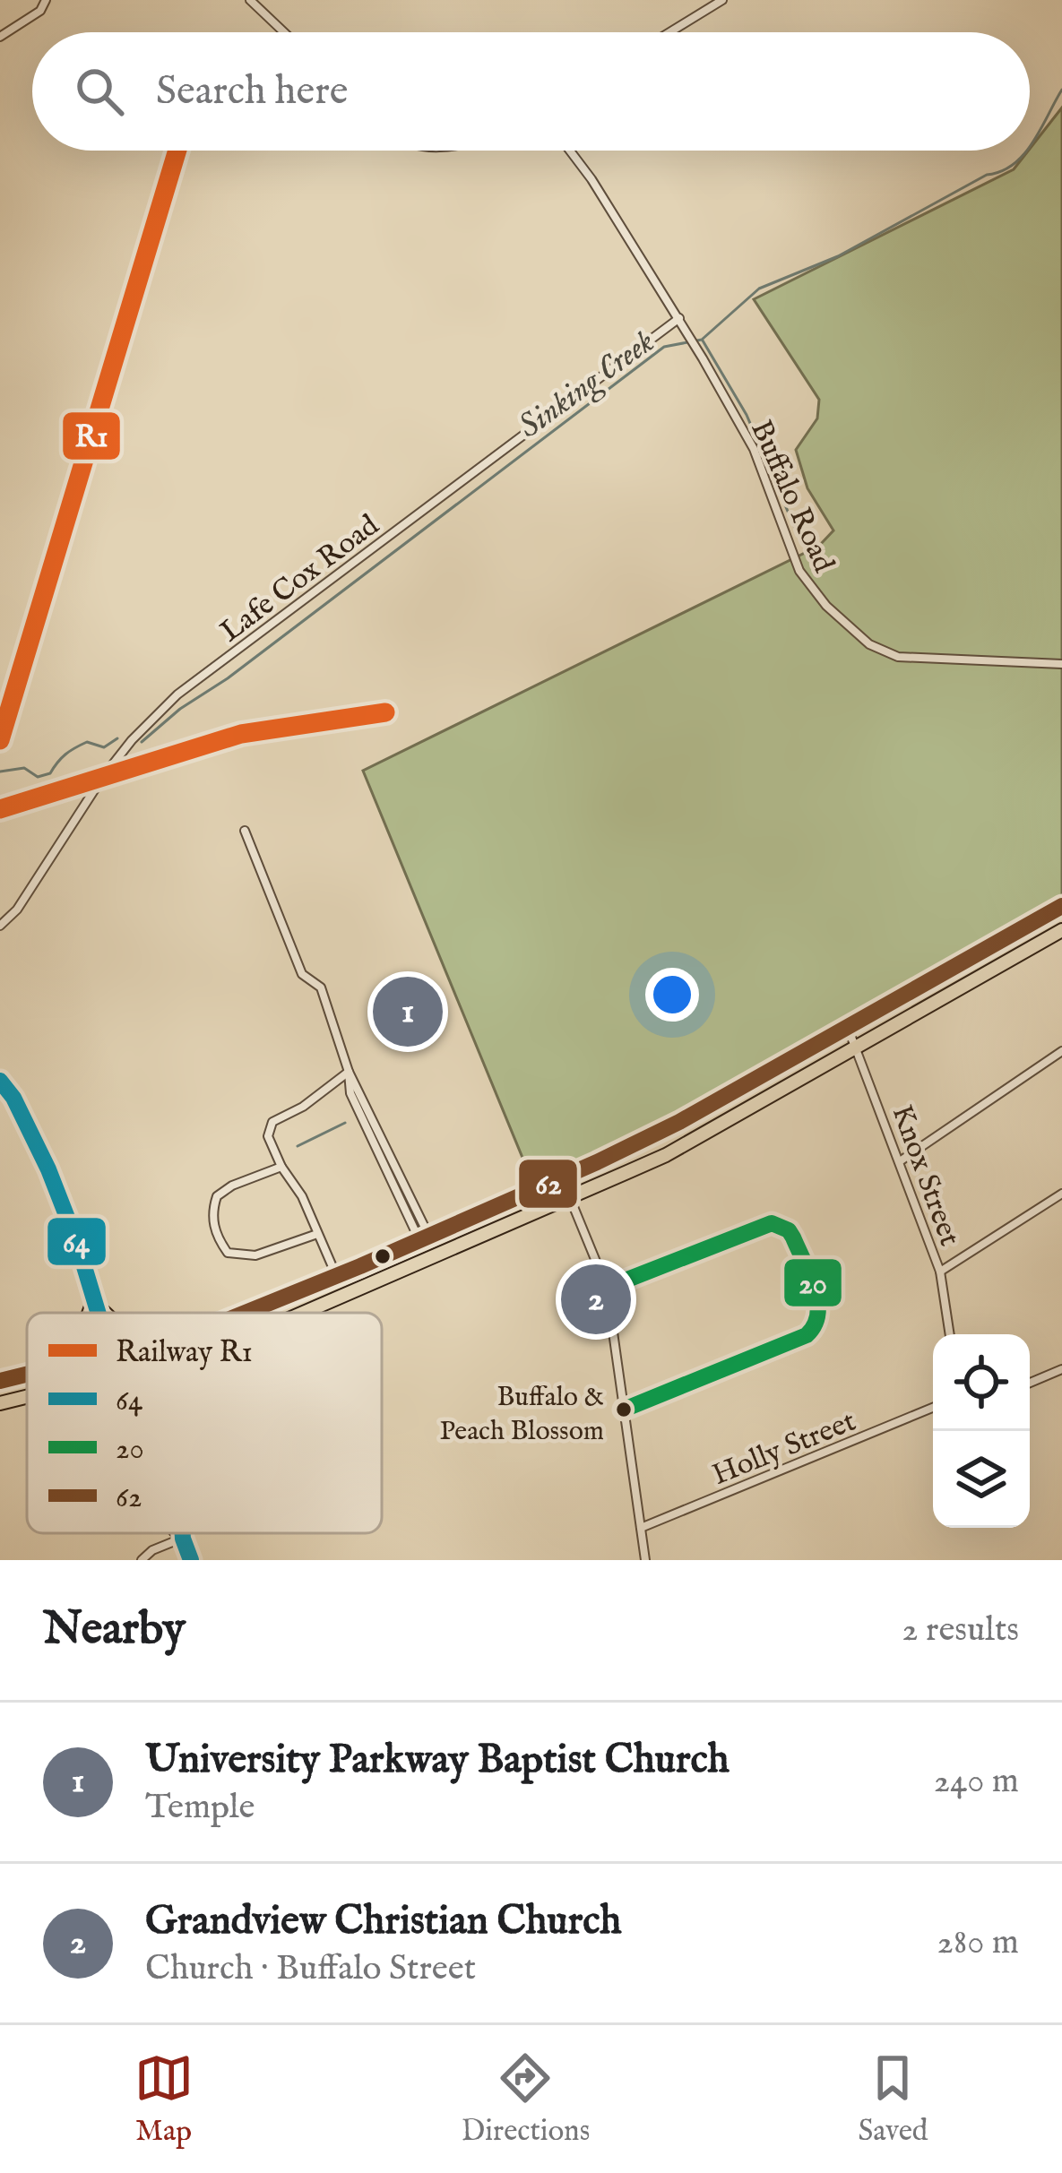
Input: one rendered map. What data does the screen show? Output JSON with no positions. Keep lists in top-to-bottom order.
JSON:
{
  "streets": {
    "street": [
      "Buffalo Road",
      "Lafe Cox Road",
      "Knox Street",
      "Holly Street"
    ]
  },
  "crossings": [
    ["Buffalo Road", "Lafe Cox Road"]
  ],
  "water": ["Sinking Creek"],
  "places": ["Buffalo & Peach Blossom"],
  "lines": [
    "rail line R1",
    "transit line 62",
    "transit line 64",
    "transit line 20"
  ],
  "legend": [
    "Railway R1",
    "64",
    "20",
    "62"
  ],
  "page": {
    "search": "Search here",
    "pins": ["1", "2"],
    "heading": ["Nearby", "2 results"],
    "list": [
      {
        "mark": "1",
        "name": "University Parkway Baptist Church",
        "note": "Temple",
        "value": "240 m"
      },
      {
        "mark": "2",
        "name": "Grandview Christian Church",
        "note": "Church · Buffalo Street",
        "value": "280 m"
      }
    ],
    "nav": ["Map", "Directions", "Saved"]
  }
}
